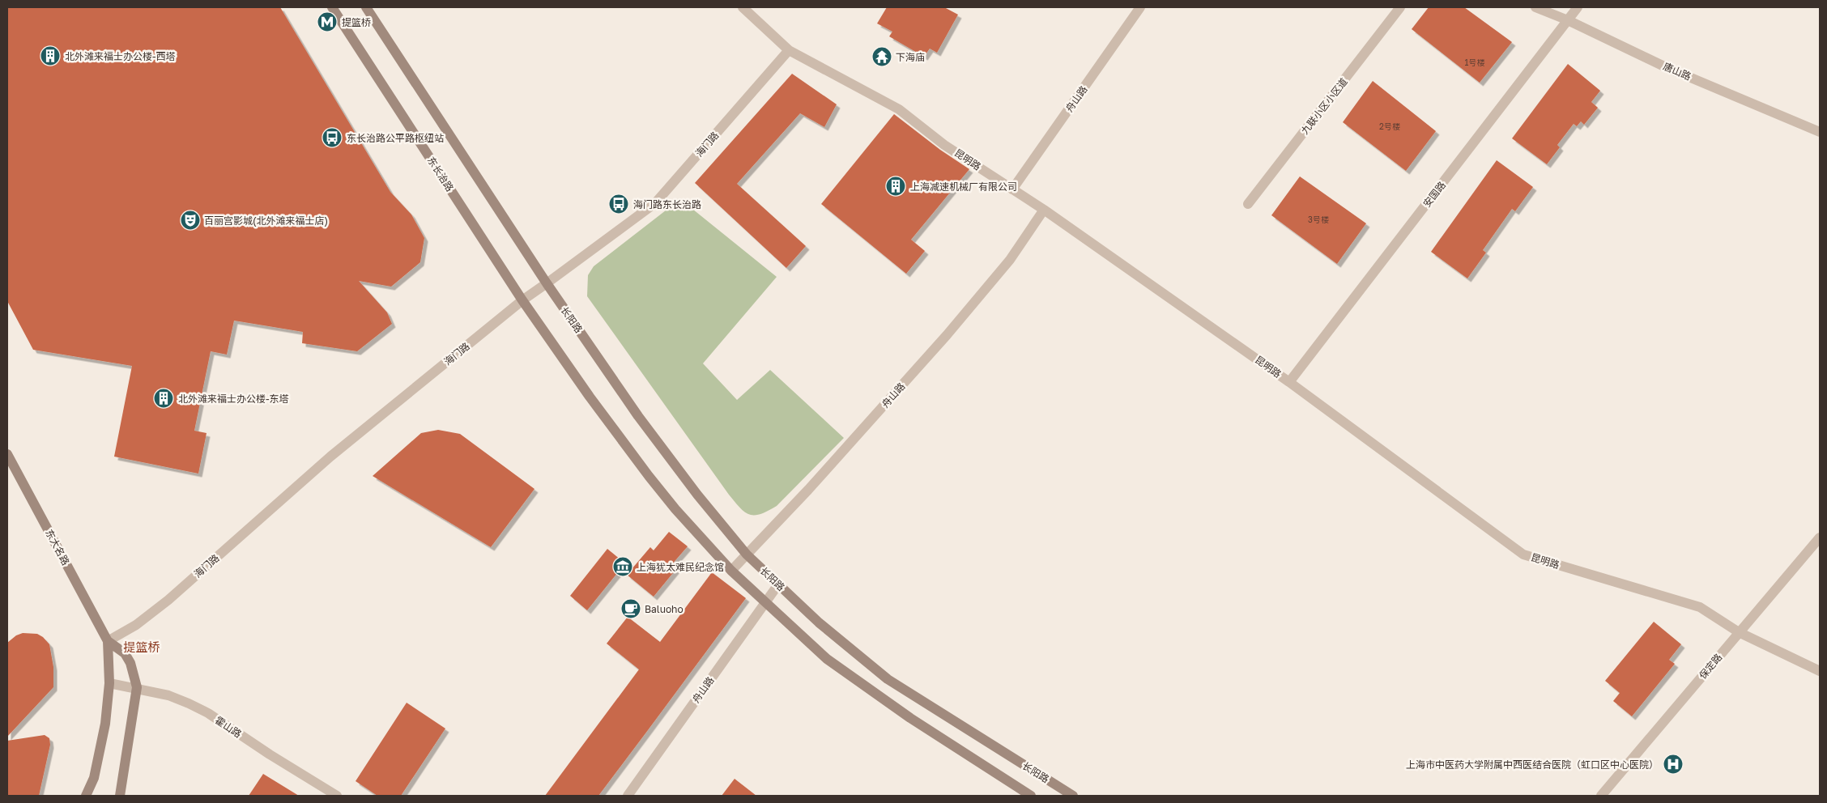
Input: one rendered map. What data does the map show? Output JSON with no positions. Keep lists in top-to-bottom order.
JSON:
{
  "streets": {
    "main road": ["东长治路", "长阳路", "东大名路"],
    "street": [
      "唐山路",
      "舟山路",
      "九联小区小区道",
      "海门路",
      "昆明路",
      "安国路",
      "保定路",
      "霍山路"
    ]
  },
  "crossings": [
    ["唐山路", "安国路"],
    ["舟山路", "昆明路"],
    ["舟山路", "长阳路"],
    ["海门路", "昆明路"],
    ["海门路", "东长治路"],
    ["海门路", "长阳路"],
    ["海门路", "东大名路"],
    ["昆明路", "安国路"],
    ["昆明路", "保定路"],
    ["东大名路", "霍山路"]
  ],
  "districts": ["提篮桥"],
  "places": {
    "metro station": ["提篮桥"],
    "building": ["北外滩来福士办公楼-西塔", "上海减速机械厂有限公司", "北外滩来福士办公楼-东塔"],
    "temple": ["下海庙"],
    "bus stop": ["东长治路公平路枢纽站", "海门路东长治路"],
    "theatre": ["百丽宫影城(北外滩来福士店)"],
    "museum": ["上海犹太难民纪念馆"],
    "cafe": ["Baluoho"],
    "hospital": ["上海市中医药大学附属中西医结合医院（虹口区中心医院）"]
  },
  "house_numbers": ["1号楼", "2号楼", "3号楼"]
}
